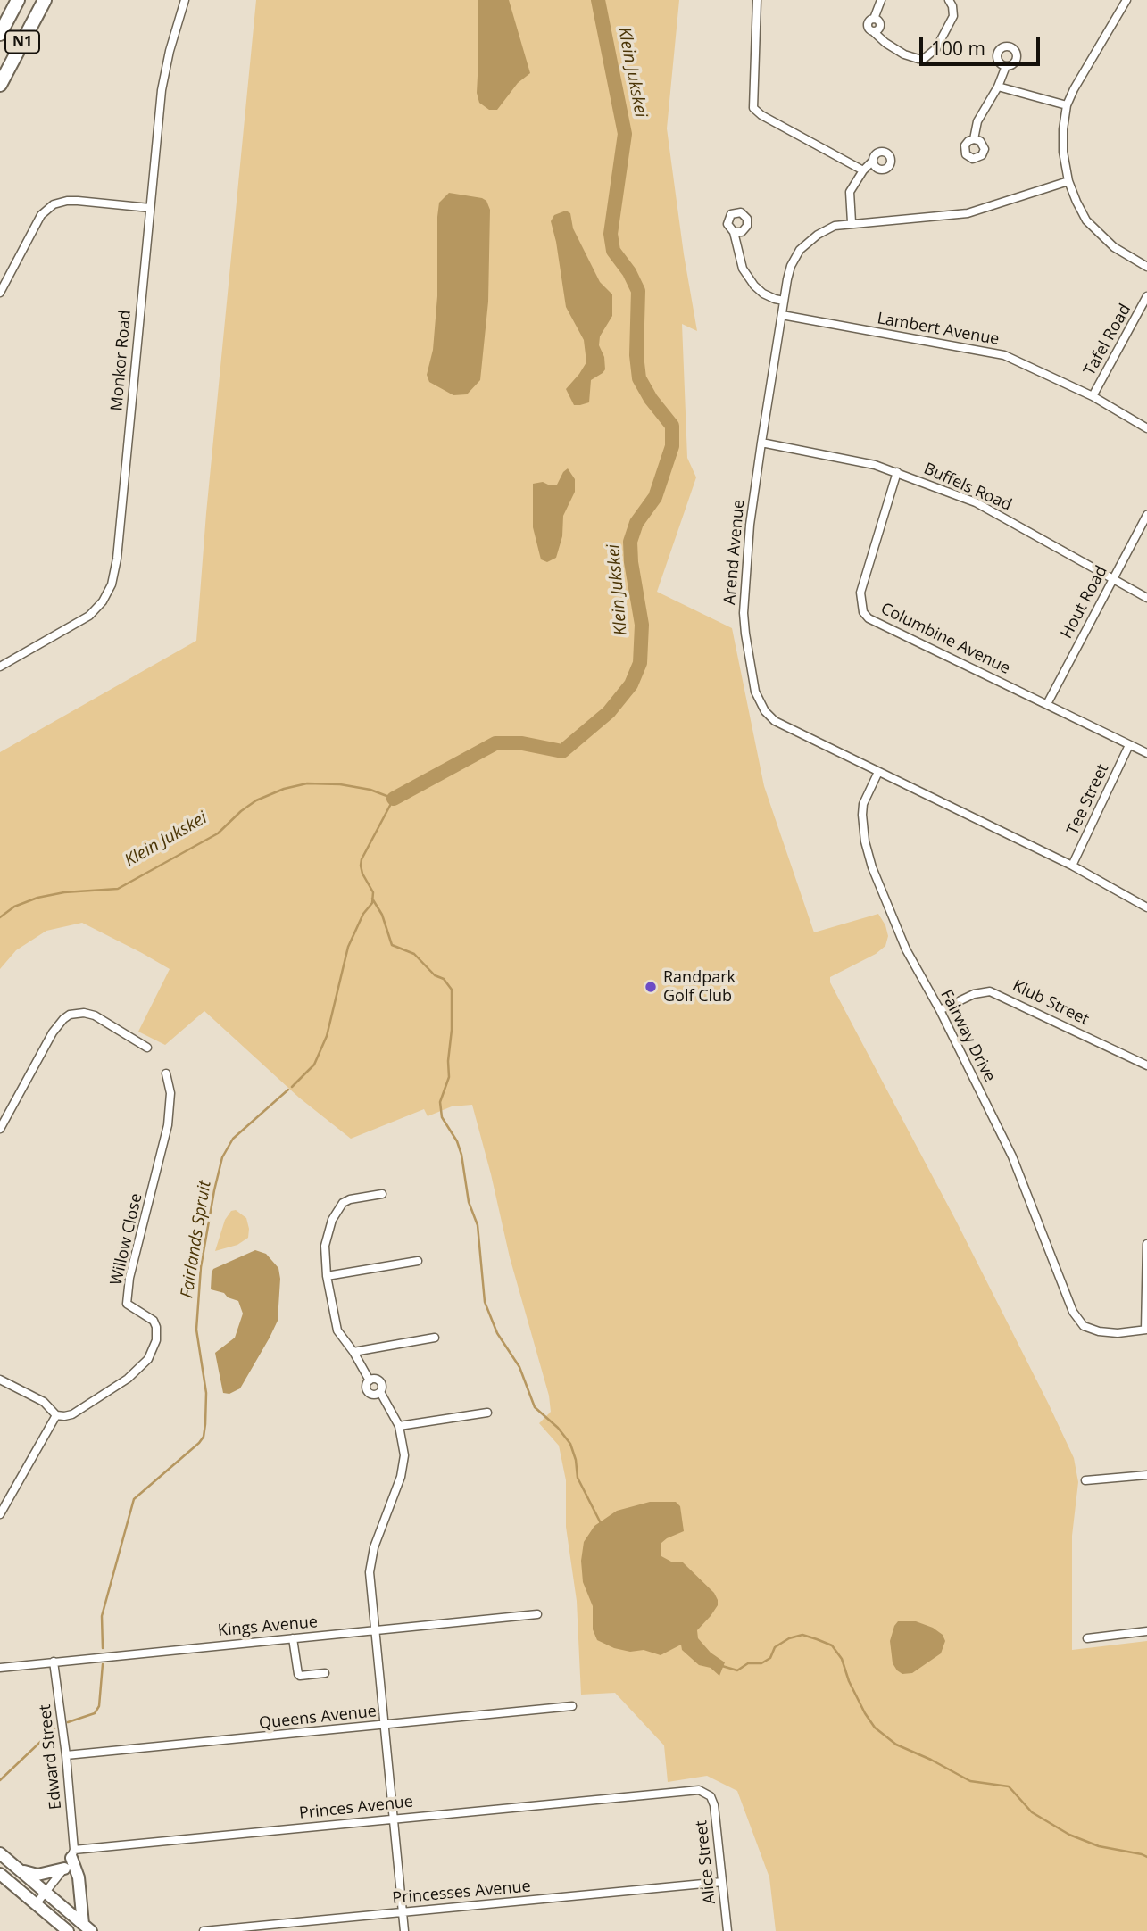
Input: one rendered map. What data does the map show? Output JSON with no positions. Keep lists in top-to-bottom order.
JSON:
{
  "streets": {
    "highway": ["N1"],
    "street": [
      "Lambert Avenue",
      "Tafel Road",
      "Monkor Road",
      "Buffels Road",
      "Arend Avenue",
      "Hout Road",
      "Columbine Avenue",
      "Tee Street",
      "Klub Street",
      "Fairway Drive",
      "Willow Close",
      "Kings Avenue",
      "Queens Avenue",
      "Edward Street",
      "Princes Avenue",
      "Alice Street",
      "Princesses Avenue"
    ]
  },
  "crossings": [
    ["Lambert Avenue", "Tafel Road"],
    ["Lambert Avenue", "Arend Avenue"],
    ["Buffels Road", "Arend Avenue"],
    ["Buffels Road", "Hout Road"],
    ["Buffels Road", "Columbine Avenue"],
    ["Arend Avenue", "Tee Street"],
    ["Arend Avenue", "Fairway Drive"],
    ["Hout Road", "Columbine Avenue"],
    ["Columbine Avenue", "Tee Street"],
    ["Klub Street", "Fairway Drive"],
    ["Kings Avenue", "Edward Street"],
    ["Queens Avenue", "Edward Street"],
    ["Edward Street", "Princes Avenue"],
    ["Princes Avenue", "Alice Street"],
    ["Alice Street", "Princesses Avenue"]
  ],
  "water": ["Klein Jukskei", "Fairlands Spruit"],
  "places": ["Randpark Golf Club"],
  "scale_bar": "100 m"
}
